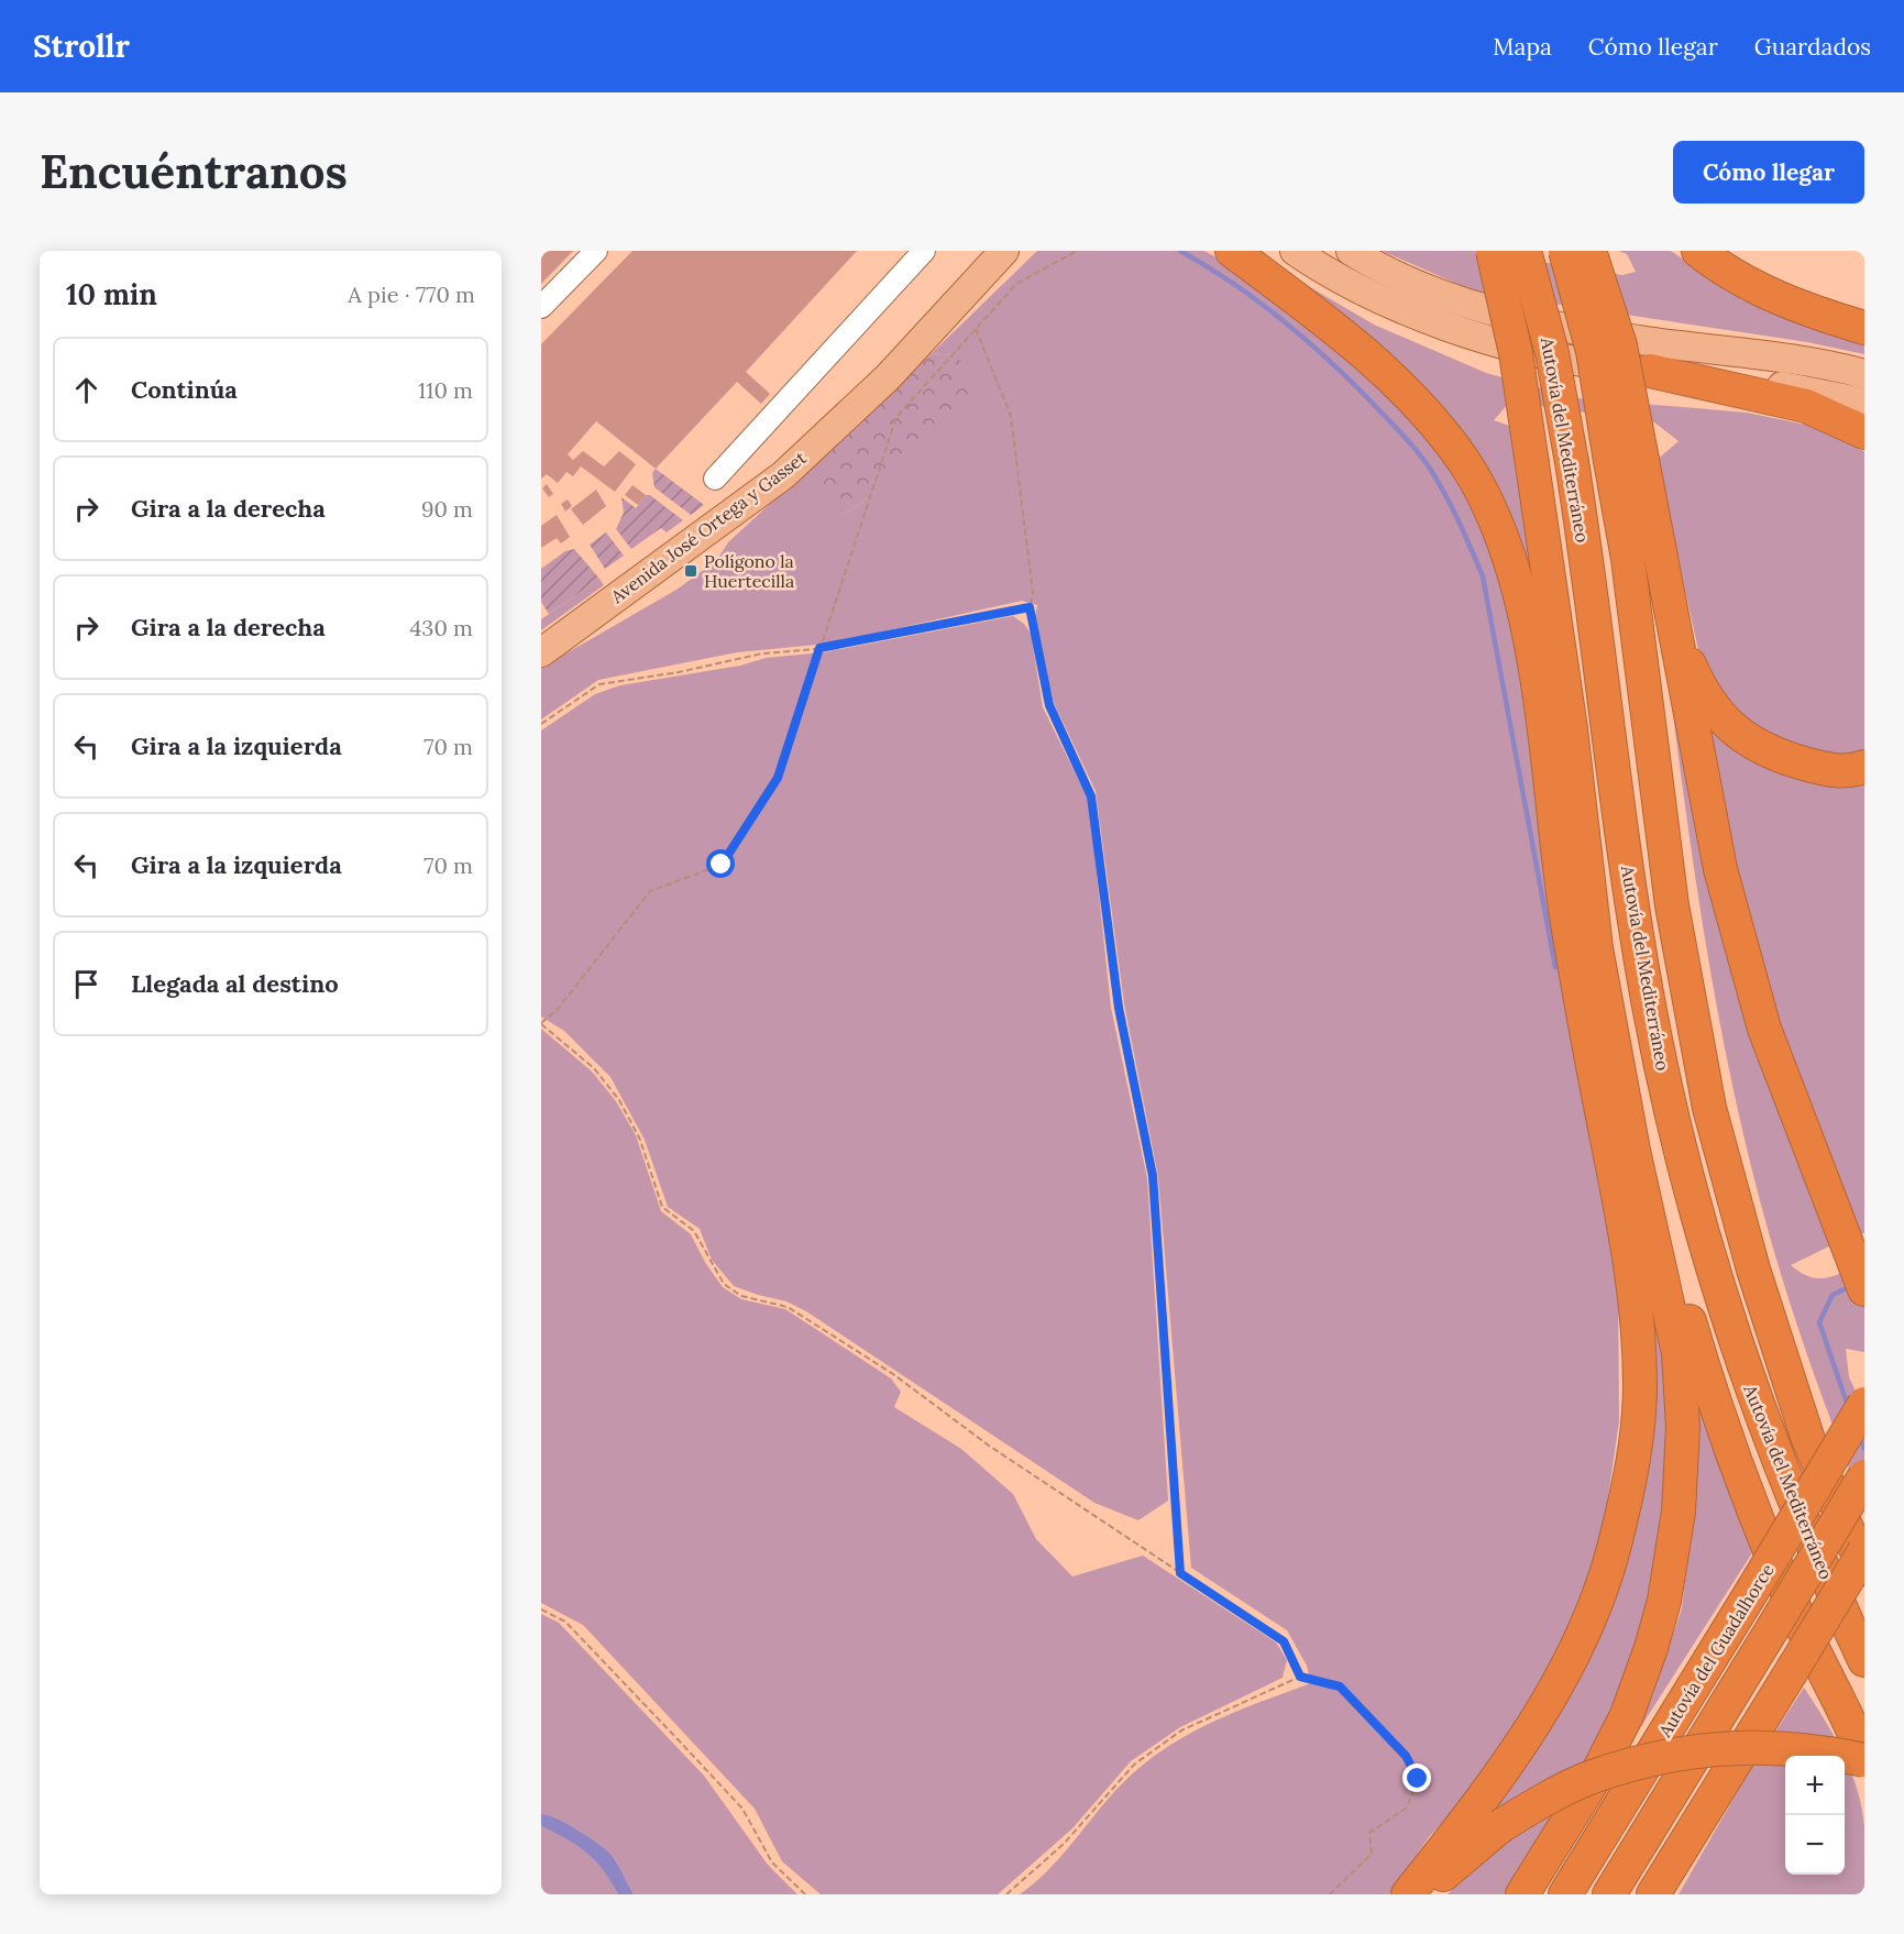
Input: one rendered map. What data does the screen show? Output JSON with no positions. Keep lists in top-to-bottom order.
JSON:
{
  "streets": {
    "highway": ["Autovía del Mediterráneo", "Autovía del Guadalhorce"],
    "main road": ["Avenida José Ortega y Gasset"]
  },
  "places": {
    "transit": ["Polígono la Huertecilla"]
  },
  "page": {
    "header": "Strollr",
    "nav": ["Mapa", "Cómo llegar", "Guardados"],
    "buttons": "Cómo llegar",
    "title": "Encuéntranos",
    "heading": ["10 min", "A pie · 770 m"],
    "list": [
      ["Continúa", "110 m"],
      ["Gira a la derecha", "90 m"],
      ["Gira a la derecha", "430 m"],
      ["Gira a la izquierda", "70 m"],
      ["Gira a la izquierda", "70 m"],
      "Llegada al destino"
    ],
    "map_buttons": ["+", "−"]
  }
}
